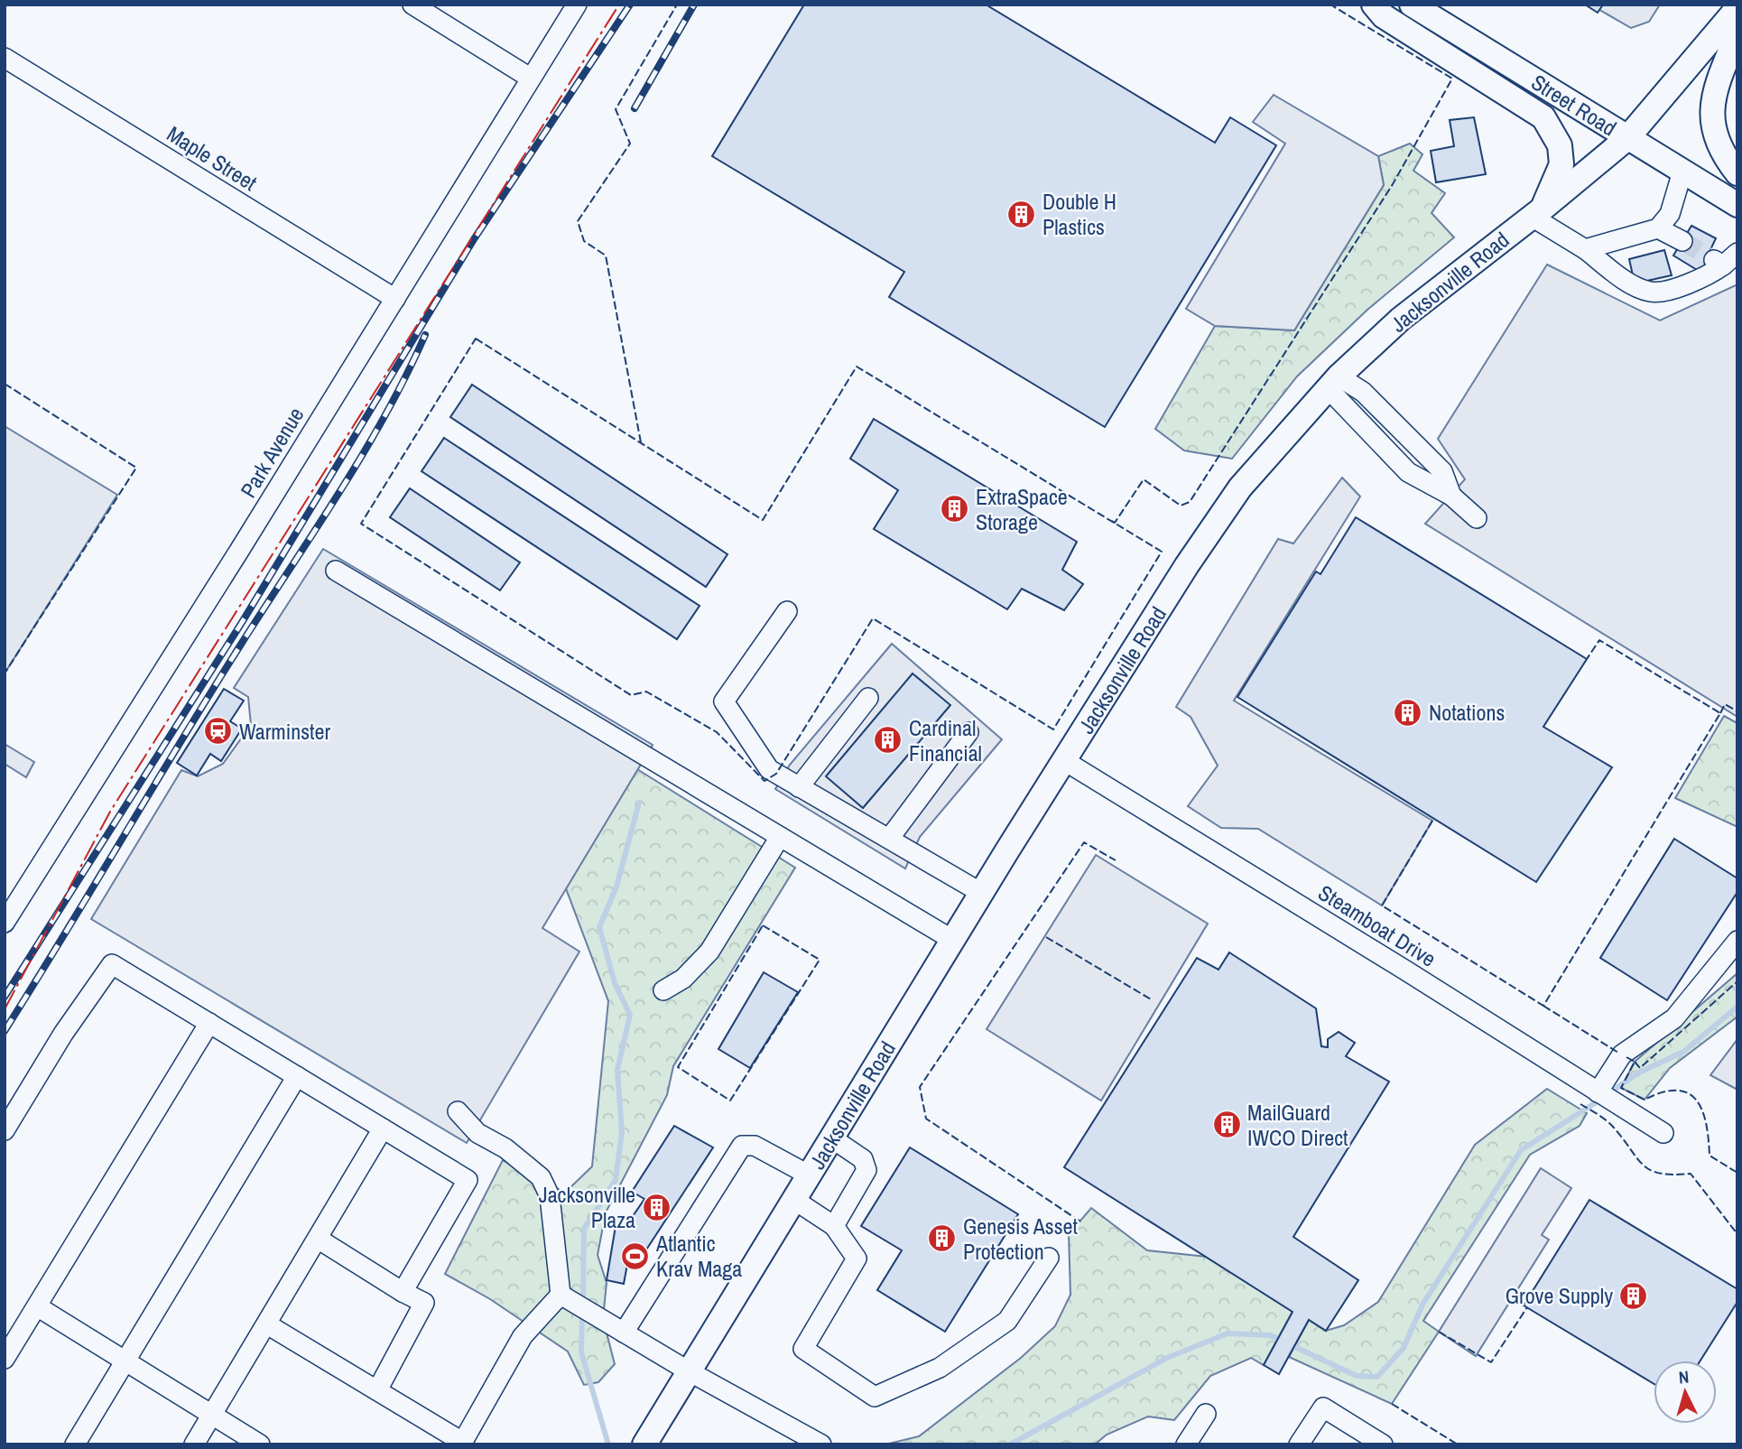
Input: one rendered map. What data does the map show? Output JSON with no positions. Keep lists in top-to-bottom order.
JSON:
{
  "streets": {
    "main road": ["Street Road", "Jacksonville Road"],
    "street": ["Maple Street", "Park Avenue", "Steamboat Drive"]
  },
  "crossings": [
    ["Street Road", "Jacksonville Road"],
    ["Maple Street", "Park Avenue"],
    ["Jacksonville Road", "Steamboat Drive"]
  ],
  "places": {
    "building": [
      "Double H Plastics",
      "ExtraSpace Storage",
      "Notations",
      "Cardinal Financial",
      "MailGuard IWCO Direct",
      "Jacksonville Plaza",
      "Genesis Asset Protection",
      "Grove Supply"
    ],
    "station": ["Warminster"],
    "sports": ["Atlantic Krav Maga"]
  },
  "north": "top"
}
